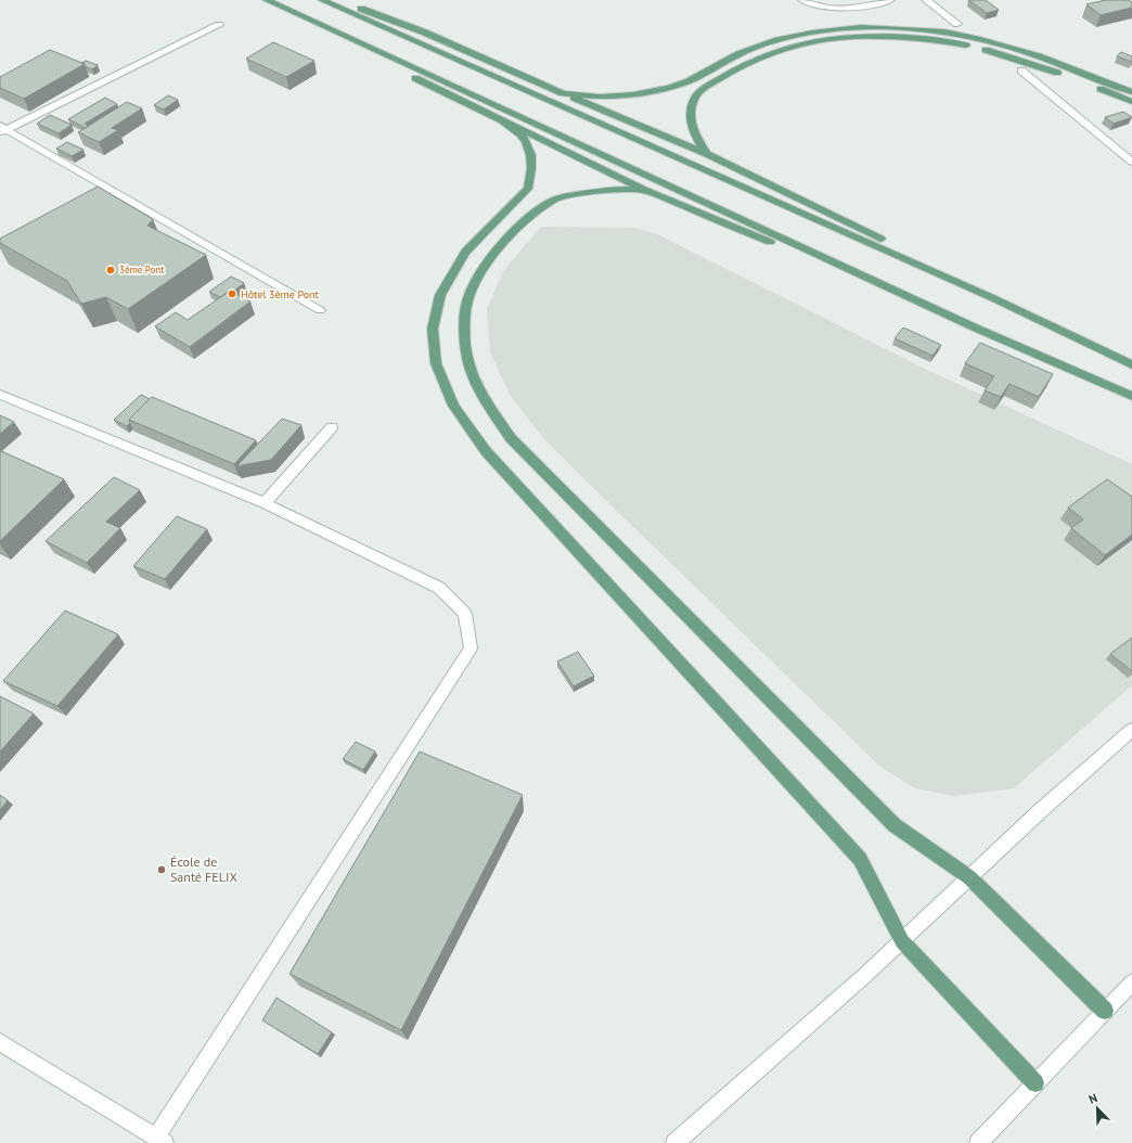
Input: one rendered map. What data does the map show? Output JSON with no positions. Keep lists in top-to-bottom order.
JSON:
{
  "places": ["3ème Pont", "Hôtel 3ème Pont", "École de Santé FELIX"],
  "north": "top left"
}
